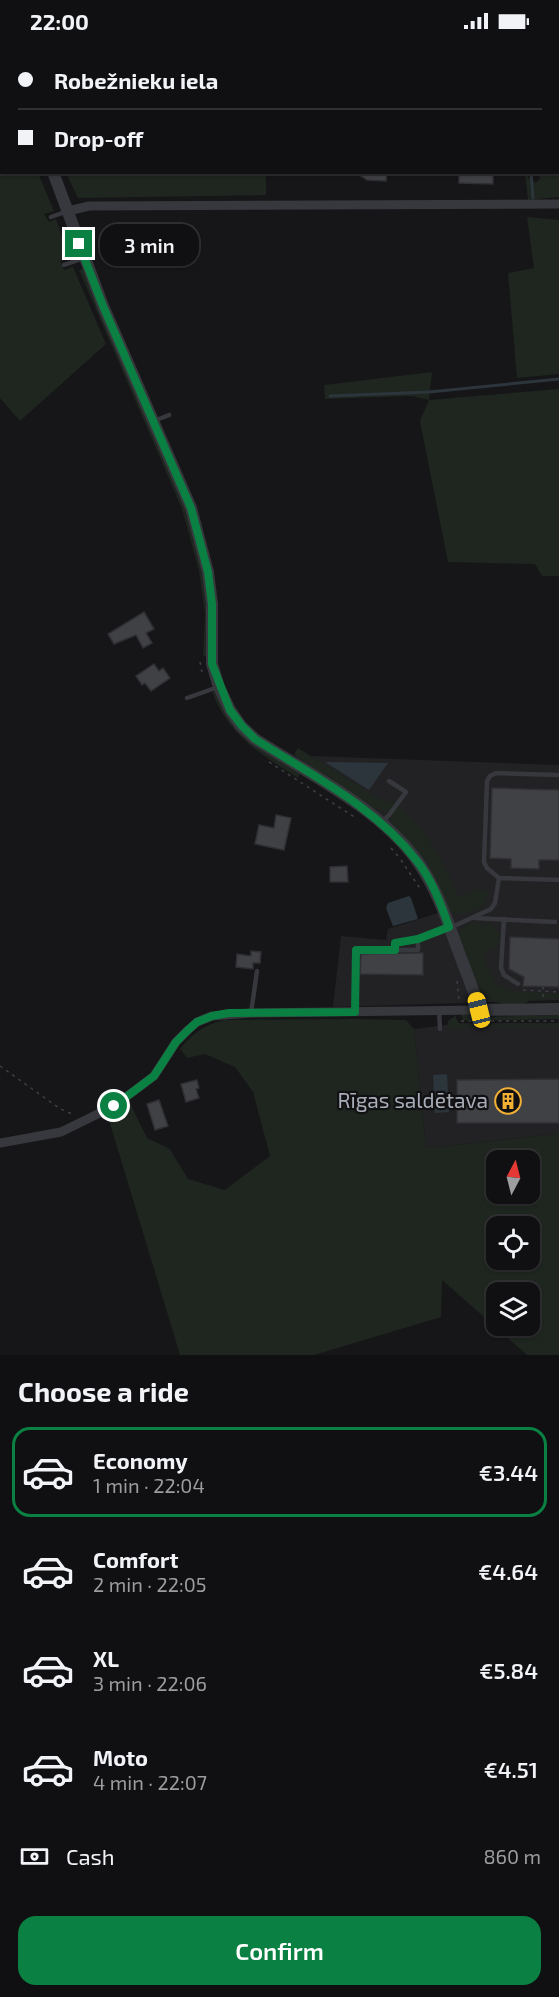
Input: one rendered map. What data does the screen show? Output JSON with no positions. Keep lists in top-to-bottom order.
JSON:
{
  "places": {
    "building": ["Rīgas saldētava"]
  },
  "north": "top",
  "page": {
    "status": "22:00",
    "banner": ["Robežnieku iela", "Drop-off"],
    "bubble": "3 min",
    "heading": "Choose a ride",
    "list": [
      {
        "name": "Economy",
        "note": "1 min · 22:04",
        "value": "€3.44"
      },
      {
        "name": "Comfort",
        "note": "2 min · 22:05",
        "value": "€4.64"
      },
      {
        "name": "XL",
        "note": "3 min · 22:06",
        "value": "€5.84"
      },
      {
        "name": "Moto",
        "note": "4 min · 22:07",
        "value": "€4.51"
      }
    ],
    "pay": ["Cash", "860 m"],
    "buttons": "Confirm"
  }
}
